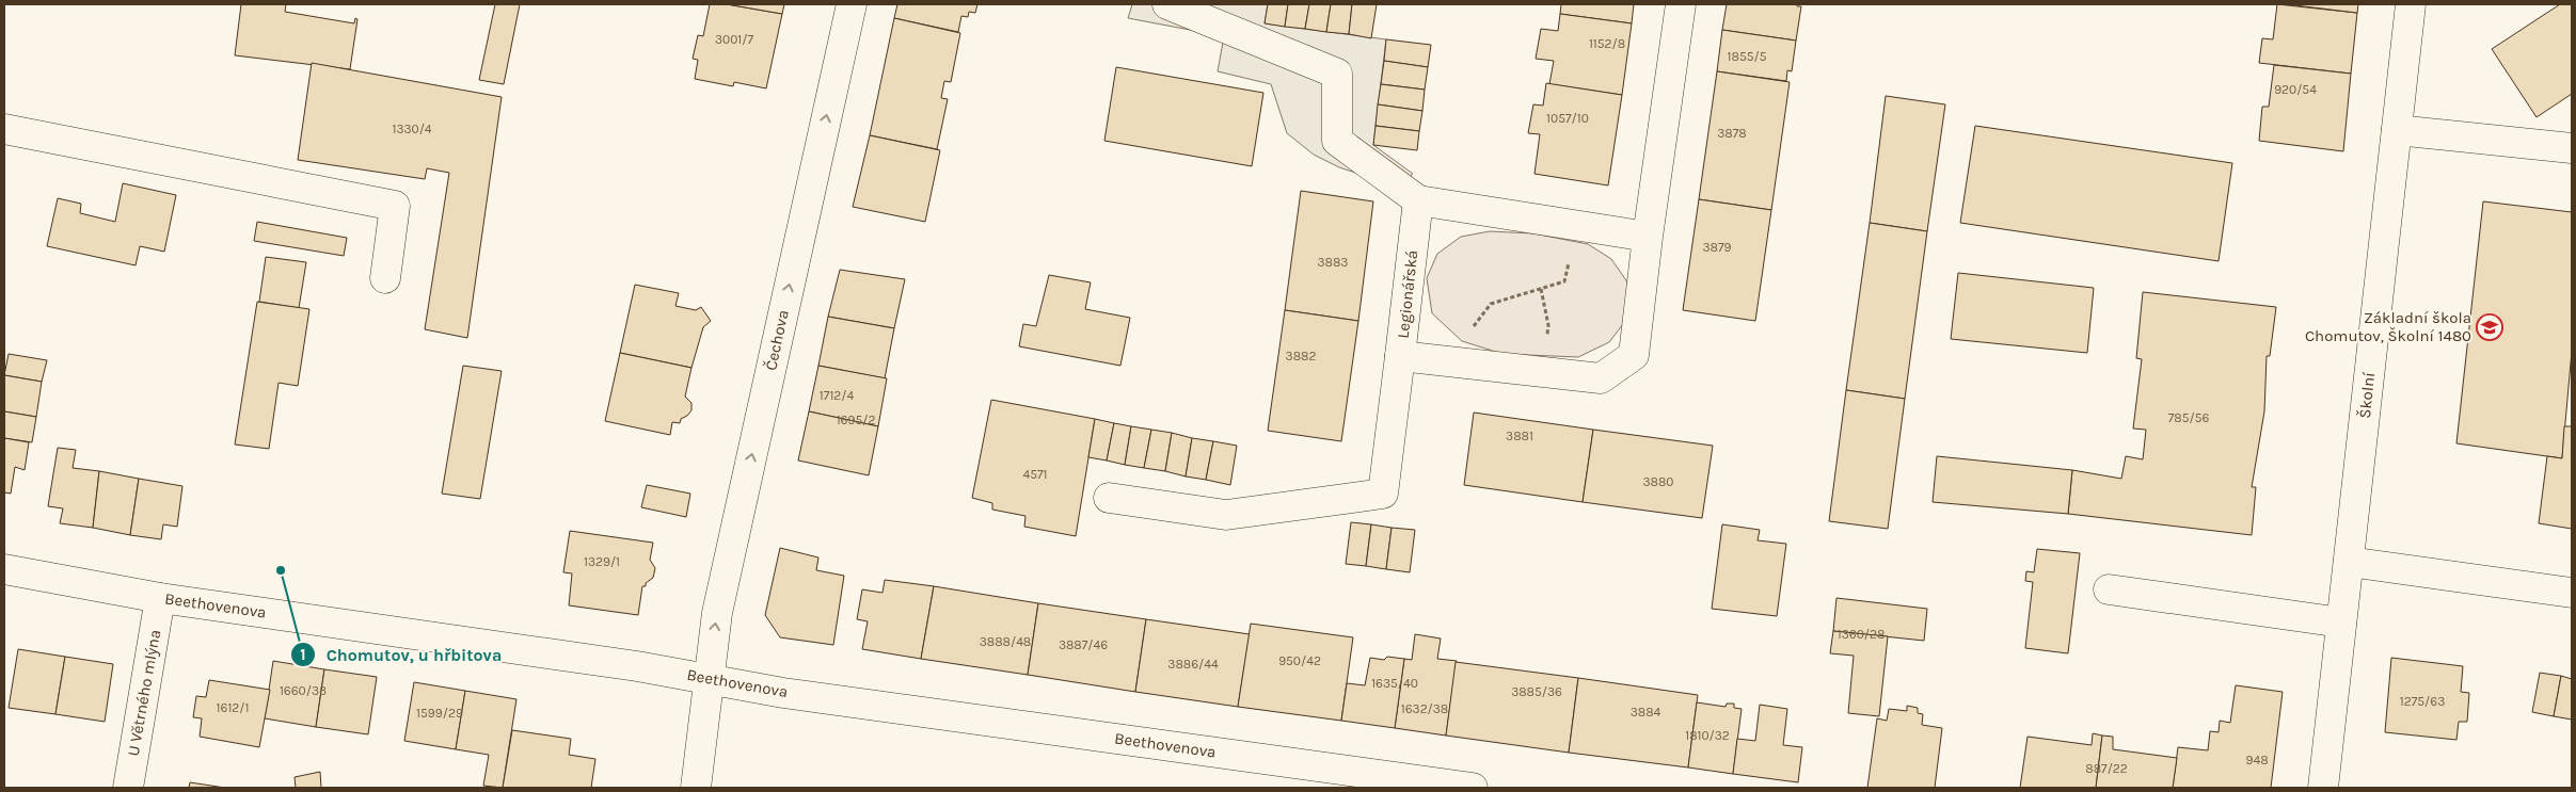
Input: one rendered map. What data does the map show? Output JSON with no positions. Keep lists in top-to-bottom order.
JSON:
{
  "streets": {
    "street": [
      "Legionářská",
      "Čechova",
      "Školní",
      "Beethovenova",
      "U Větrného mlýna"
    ]
  },
  "crossings": [
    ["Čechova", "Beethovenova"],
    ["Beethovenova", "U Větrného mlýna"]
  ],
  "one_way": ["Čechova"],
  "places": {
    "school or university": ["Základní škola Chomutov, Školní 1480"],
    "other": ["Chomutov, u hřbitova"]
  },
  "house_numbers": [
    "3001/7",
    "1152/8",
    "1855/5",
    "920/54",
    "1057/10",
    "1330/4",
    "3878",
    "3879",
    "3883",
    "3882",
    "1712/4",
    "785/56",
    "1695/2",
    "3881",
    "4571",
    "3880",
    "1329/1",
    "1360/28",
    "3888/48",
    "3887/46",
    "950/42",
    "3886/44",
    "1635/40",
    "1660/33",
    "3885/36",
    "1275/63",
    "1612/1",
    "1632/38",
    "3884",
    "1599/29",
    "1810/32",
    "948",
    "887/22"
  ]
}
